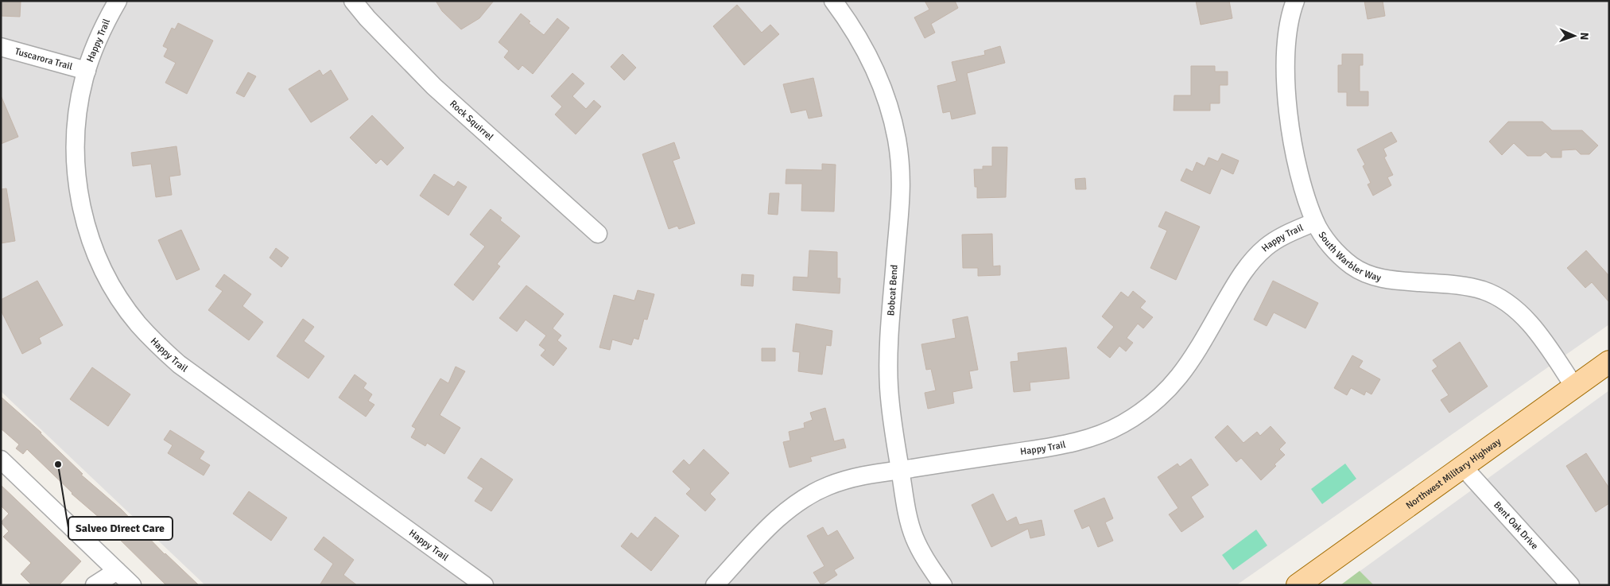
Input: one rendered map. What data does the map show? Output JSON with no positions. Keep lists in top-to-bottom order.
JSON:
{
  "streets": {
    "main road": ["Northwest Military Highway"],
    "street": [
      "Happy Trail",
      "Tuscarora Trail",
      "Rock Squirrel",
      "South Warbler Way",
      "Bobcat Bend",
      "Bent Oak Drive"
    ]
  },
  "crossings": [
    ["Happy Trail", "Tuscarora Trail"],
    ["Happy Trail", "South Warbler Way"],
    ["Happy Trail", "Bobcat Bend"],
    ["South Warbler Way", "Northwest Military Highway"],
    ["Northwest Military Highway", "Bent Oak Drive"]
  ],
  "places": ["Salveo Direct Care"],
  "north": "right"
}
